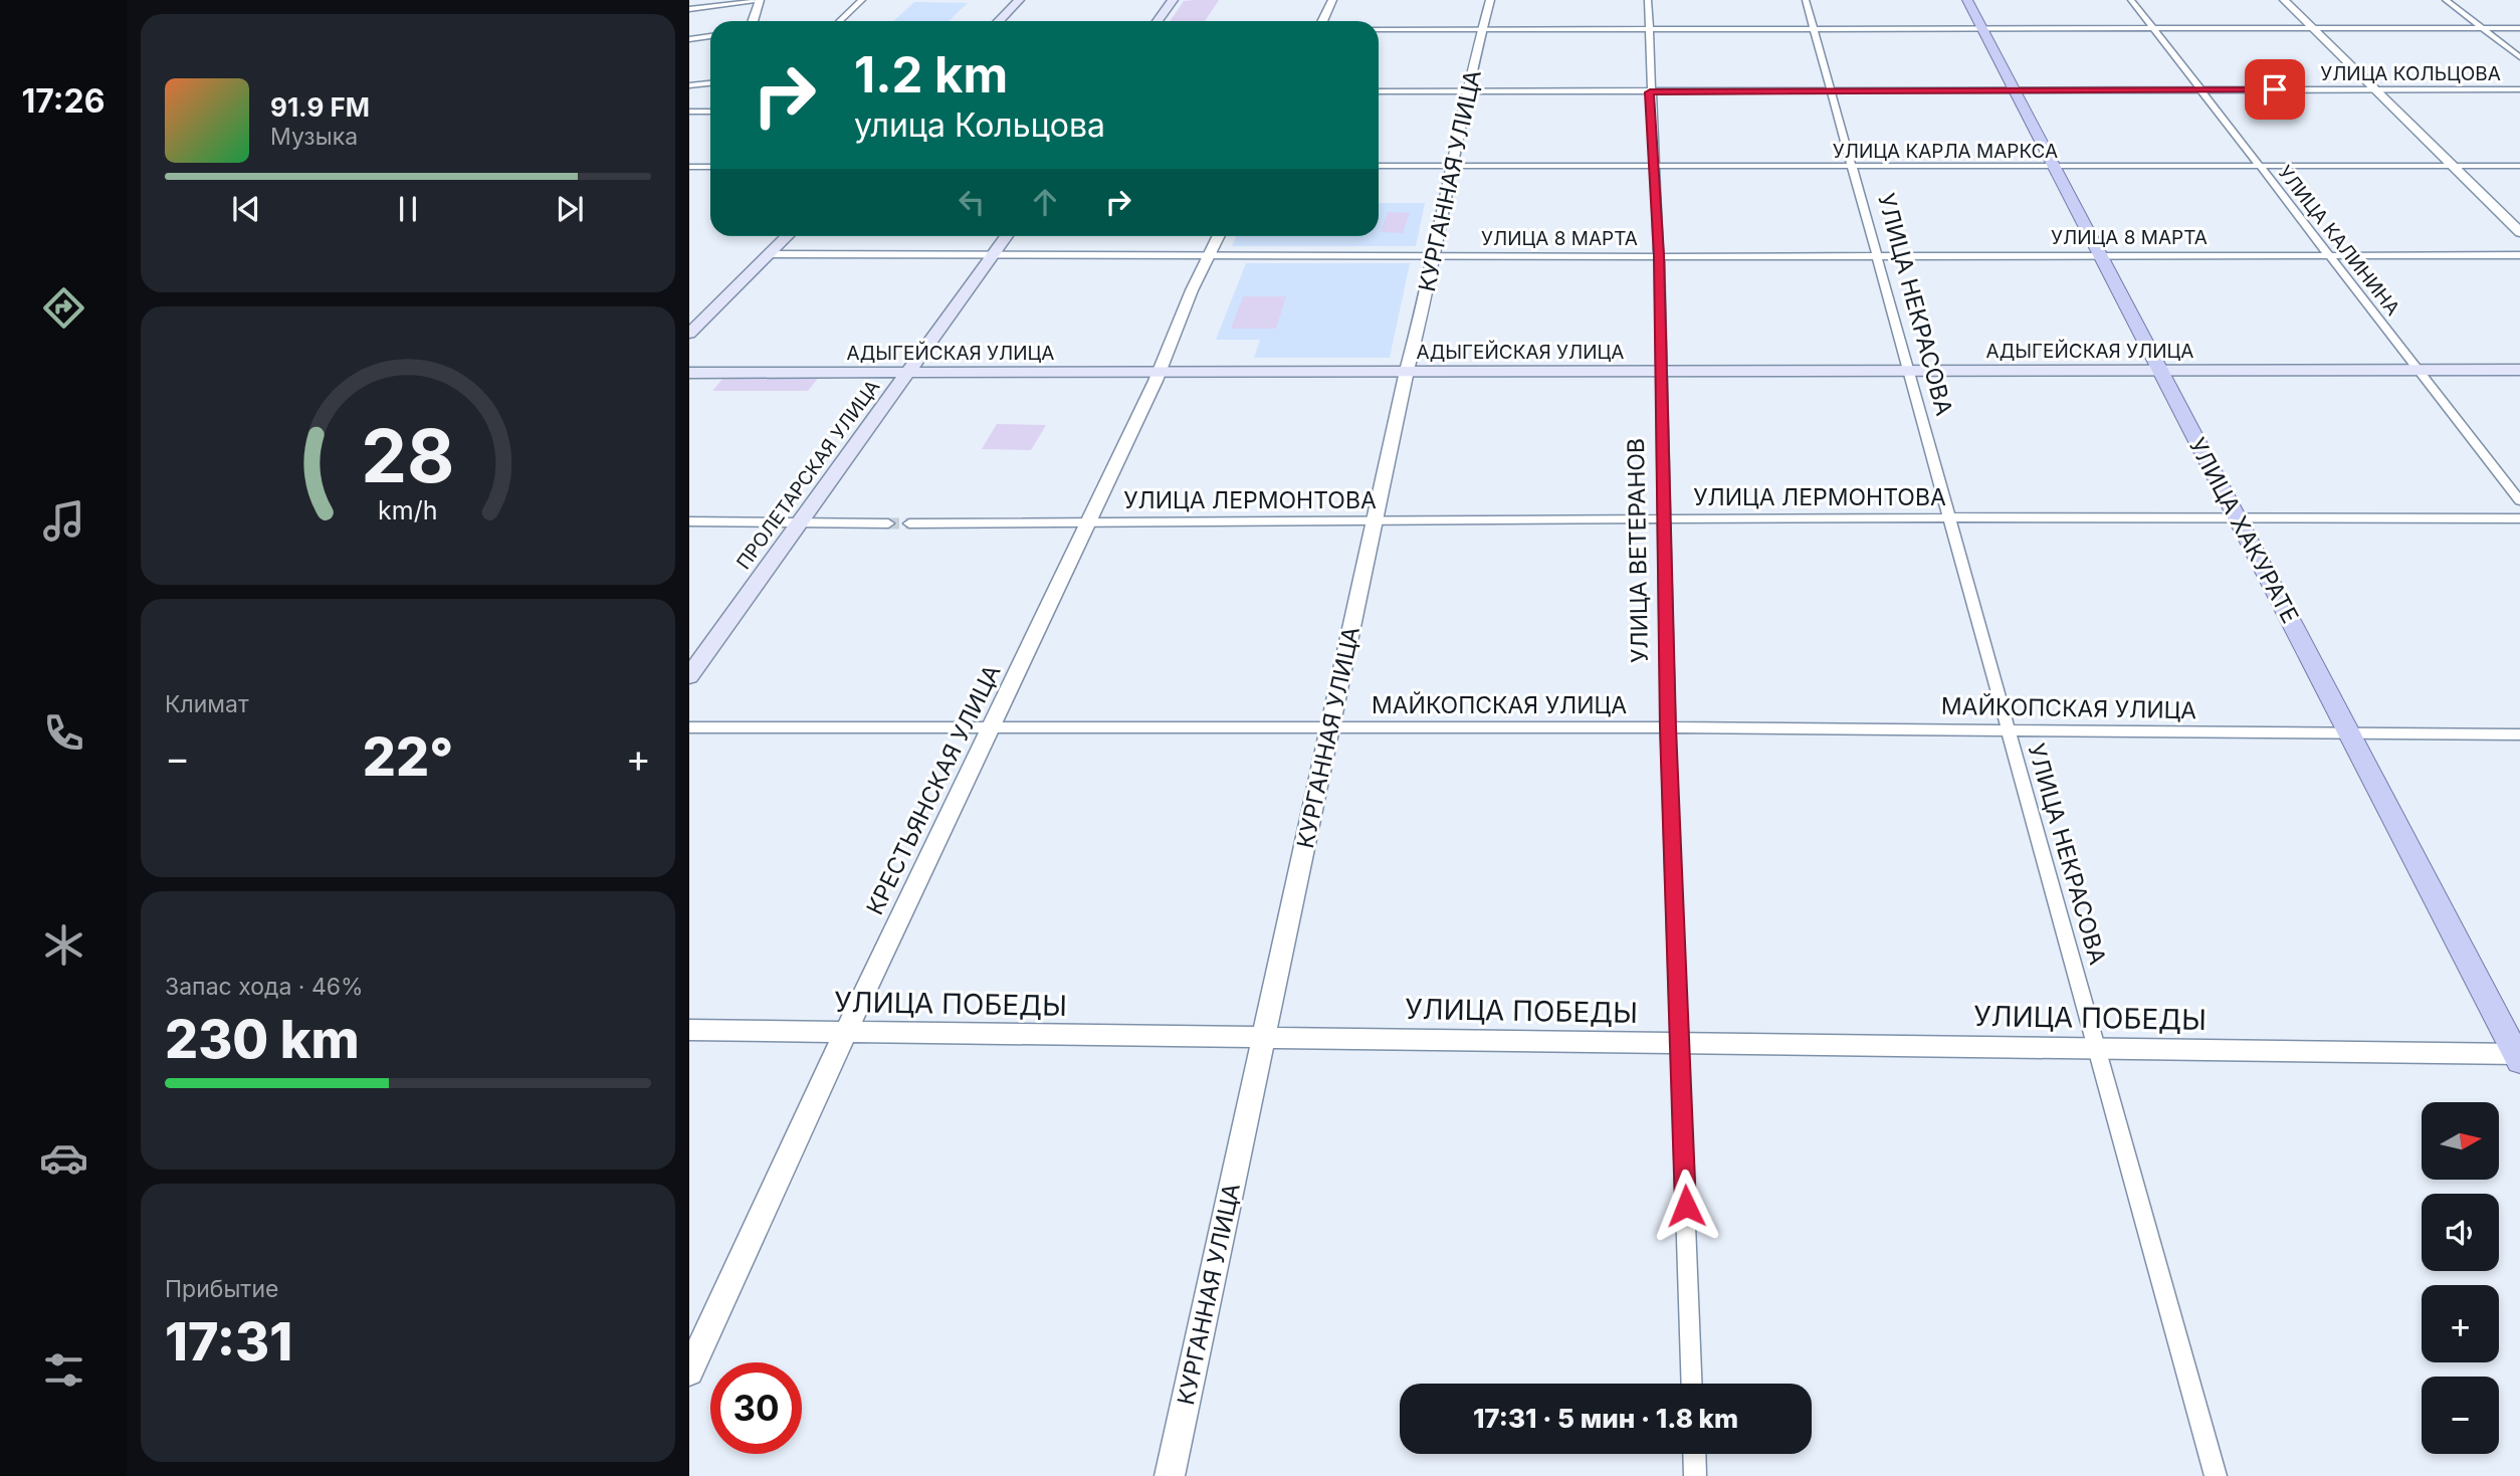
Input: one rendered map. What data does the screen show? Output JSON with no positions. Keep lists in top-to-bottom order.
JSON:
{
  "streets": {
    "main road": ["АДЫГЕЙСКАЯ УЛИЦА", "ПРОЛЕТАРСКАЯ УЛИЦА", "УЛИЦА ХАКУРАТЕ"],
    "street": [
      "УЛИЦА КОЛЬЦОВА",
      "УЛИЦА КАРЛА МАРКСА",
      "КУРГАННАЯ УЛИЦА",
      "УЛИЦА 8 МАРТА",
      "УЛИЦА КАЛИНИНА",
      "УЛИЦА НЕКРАСОВА",
      "УЛИЦА ЛЕРМОНТОВА",
      "УЛИЦА ВЕТЕРАНОВ",
      "МАЙКОПСКАЯ УЛИЦА",
      "КРЕСТЬЯНСКАЯ УЛИЦА",
      "УЛИЦА ПОБЕДЫ"
    ]
  },
  "crossings": [
    ["УЛИЦА КОЛЬЦОВА", "КУРГАННАЯ УЛИЦА"],
    ["УЛИЦА КОЛЬЦОВА", "УЛИЦА КАЛИНИНА"],
    ["УЛИЦА КОЛЬЦОВА", "УЛИЦА НЕКРАСОВА"],
    ["УЛИЦА КОЛЬЦОВА", "УЛИЦА ХАКУРАТЕ"],
    ["УЛИЦА КОЛЬЦОВА", "УЛИЦА ВЕТЕРАНОВ"],
    ["УЛИЦА КАРЛА МАРКСА", "КУРГАННАЯ УЛИЦА"],
    ["УЛИЦА КАРЛА МАРКСА", "УЛИЦА КАЛИНИНА"],
    ["УЛИЦА КАРЛА МАРКСА", "УЛИЦА НЕКРАСОВА"],
    ["УЛИЦА КАРЛА МАРКСА", "УЛИЦА ХАКУРАТЕ"],
    ["УЛИЦА КАРЛА МАРКСА", "УЛИЦА ВЕТЕРАНОВ"],
    ["КУРГАННАЯ УЛИЦА", "УЛИЦА 8 МАРТА"],
    ["КУРГАННАЯ УЛИЦА", "АДЫГЕЙСКАЯ УЛИЦА"],
    ["КУРГАННАЯ УЛИЦА", "УЛИЦА ЛЕРМОНТОВА"],
    ["КУРГАННАЯ УЛИЦА", "МАЙКОПСКАЯ УЛИЦА"],
    ["КУРГАННАЯ УЛИЦА", "УЛИЦА ПОБЕДЫ"],
    ["УЛИЦА 8 МАРТА", "УЛИЦА КАЛИНИНА"],
    ["УЛИЦА 8 МАРТА", "УЛИЦА НЕКРАСОВА"],
    ["УЛИЦА 8 МАРТА", "ПРОЛЕТАРСКАЯ УЛИЦА"],
    ["УЛИЦА 8 МАРТА", "УЛИЦА ХАКУРАТЕ"],
    ["УЛИЦА 8 МАРТА", "УЛИЦА ВЕТЕРАНОВ"],
    ["УЛИЦА 8 МАРТА", "КРЕСТЬЯНСКАЯ УЛИЦА"],
    ["УЛИЦА КАЛИНИНА", "АДЫГЕЙСКАЯ УЛИЦА"],
    ["УЛИЦА НЕКРАСОВА", "АДЫГЕЙСКАЯ УЛИЦА"],
    ["УЛИЦА НЕКРАСОВА", "УЛИЦА ЛЕРМОНТОВА"],
    ["УЛИЦА НЕКРАСОВА", "МАЙКОПСКАЯ УЛИЦА"],
    ["УЛИЦА НЕКРАСОВА", "УЛИЦА ПОБЕДЫ"],
    ["АДЫГЕЙСКАЯ УЛИЦА", "ПРОЛЕТАРСКАЯ УЛИЦА"],
    ["АДЫГЕЙСКАЯ УЛИЦА", "УЛИЦА ХАКУРАТЕ"],
    ["АДЫГЕЙСКАЯ УЛИЦА", "УЛИЦА ВЕТЕРАНОВ"],
    ["АДЫГЕЙСКАЯ УЛИЦА", "КРЕСТЬЯНСКАЯ УЛИЦА"],
    ["УЛИЦА ЛЕРМОНТОВА", "УЛИЦА ХАКУРАТЕ"],
    ["УЛИЦА ЛЕРМОНТОВА", "УЛИЦА ВЕТЕРАНОВ"],
    ["УЛИЦА ЛЕРМОНТОВА", "КРЕСТЬЯНСКАЯ УЛИЦА"],
    ["УЛИЦА ХАКУРАТЕ", "МАЙКОПСКАЯ УЛИЦА"],
    ["УЛИЦА ХАКУРАТЕ", "УЛИЦА ПОБЕДЫ"],
    ["УЛИЦА ВЕТЕРАНОВ", "МАЙКОПСКАЯ УЛИЦА"],
    ["УЛИЦА ВЕТЕРАНОВ", "УЛИЦА ПОБЕДЫ"],
    ["МАЙКОПСКАЯ УЛИЦА", "КРЕСТЬЯНСКАЯ УЛИЦА"],
    ["КРЕСТЬЯНСКАЯ УЛИЦА", "УЛИЦА ПОБЕДЫ"]
  ],
  "north": "right",
  "page": {
    "tabs": "17:26",
    "turn": ["1.2 km", "улица Кольцова"],
    "song": ["91.9 FM", "Музыка"],
    "tile": [
      "Климат",
      ["Запас хода · 46%", "230 km"],
      ["Прибытие", "17:31"]
    ],
    "heat": ["−", "22°", "+"],
    "map_buttons": ["+", "−"],
    "limit": "30",
    "trip": "17:31 · 5 мин · 1.8 km",
    "gauge": ["28", "km/h"]
  }
}
